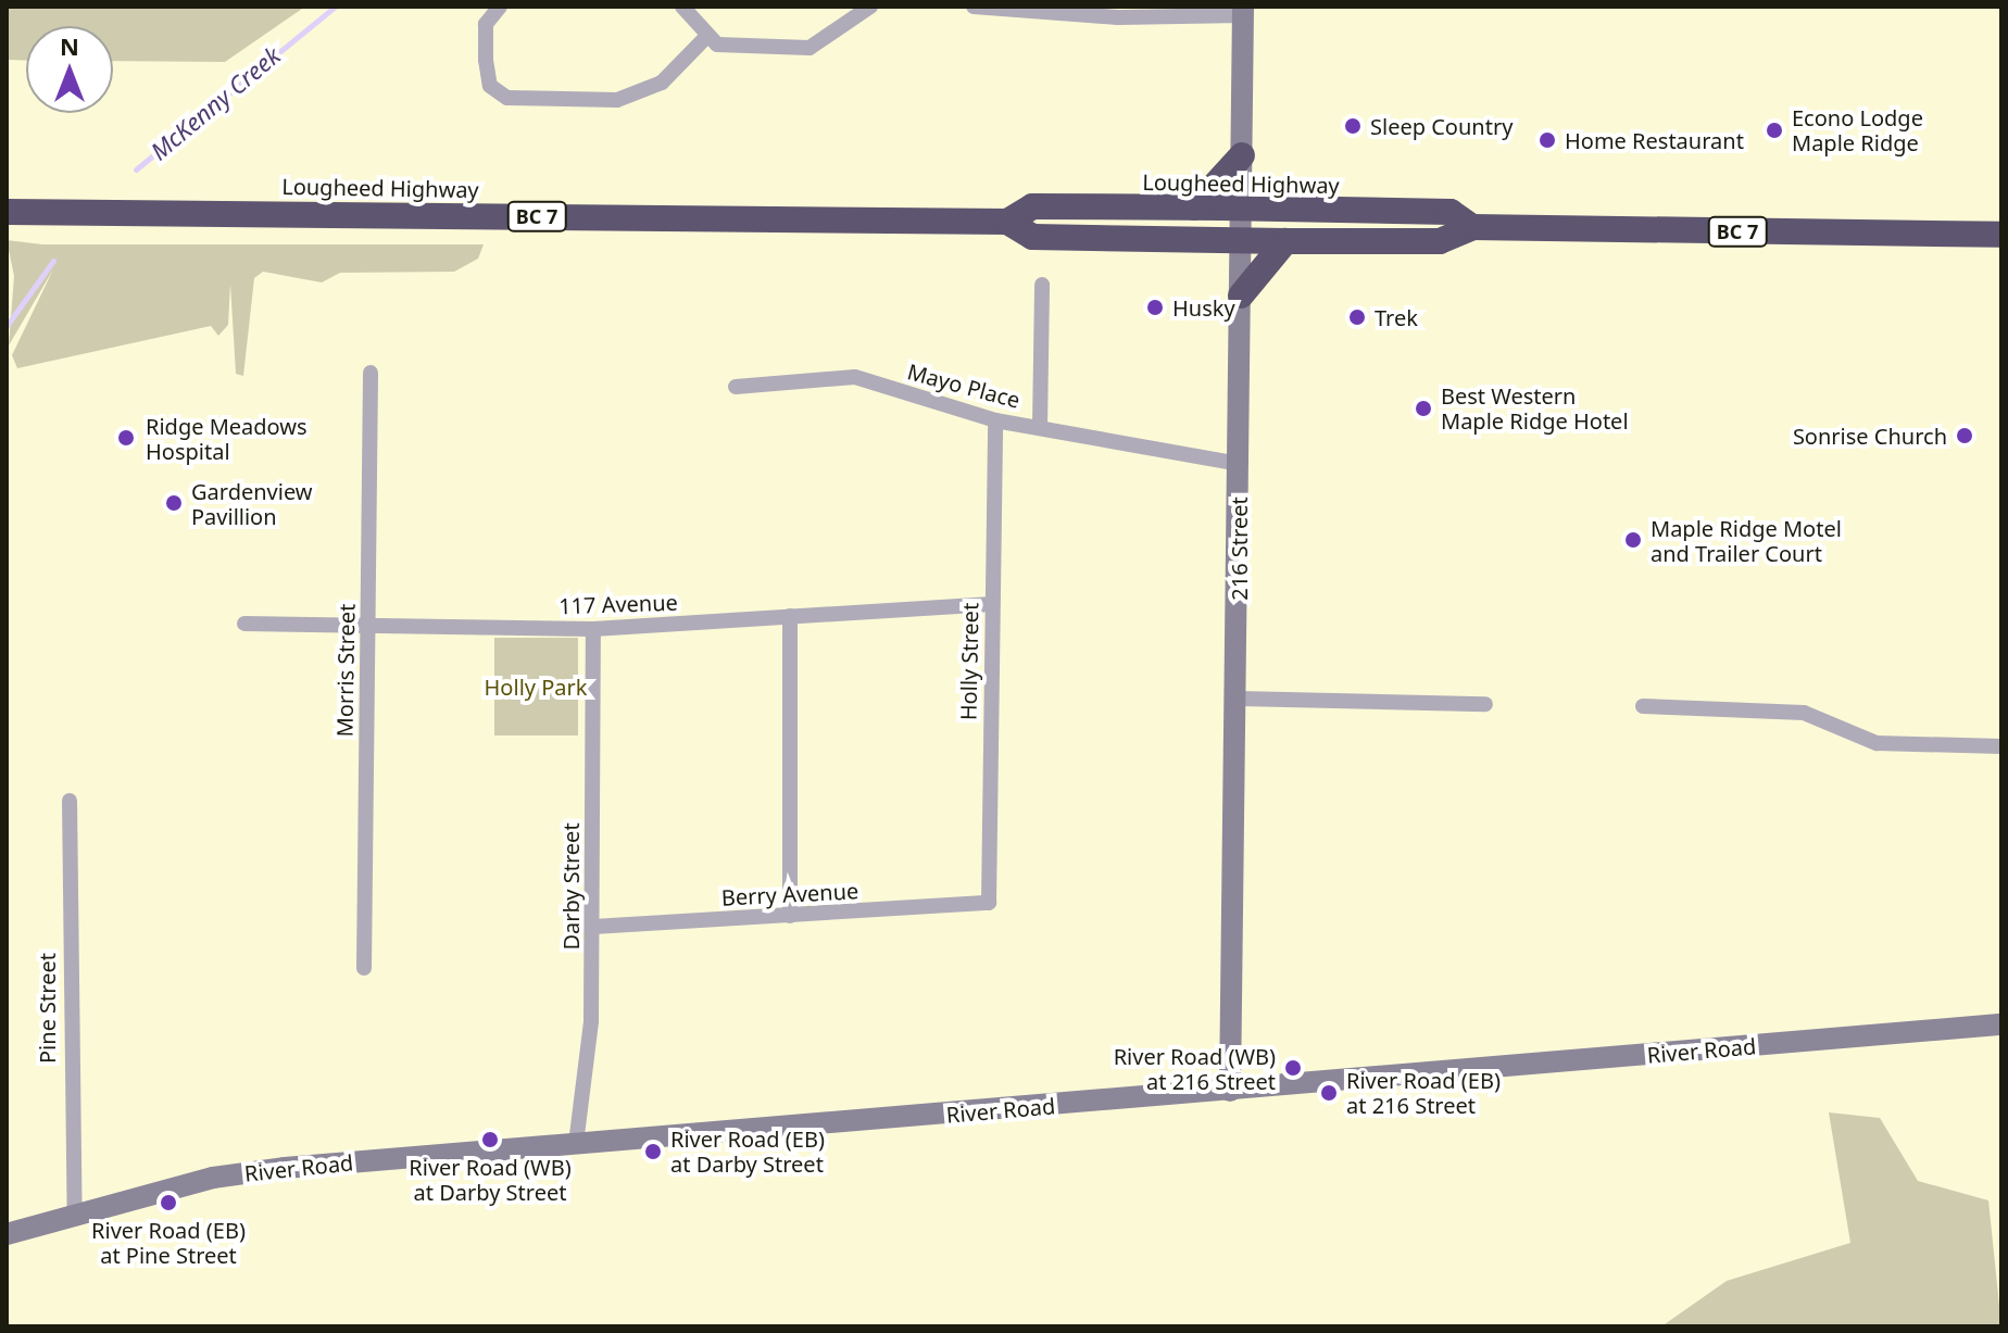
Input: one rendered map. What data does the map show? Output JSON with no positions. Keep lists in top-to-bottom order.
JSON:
{
  "streets": {
    "highway": ["Lougheed Highway", "BC 7"],
    "street": [
      "Mayo Place",
      "216 Street",
      "117 Avenue",
      "Holly Street",
      "Morris Street",
      "Darby Street",
      "Berry Avenue",
      "Pine Street",
      "River Road"
    ]
  },
  "crossings": [
    ["Lougheed Highway", "216 Street"],
    ["Mayo Place", "Holly Street"],
    ["216 Street", "River Road"],
    ["117 Avenue", "Holly Street"],
    ["117 Avenue", "Morris Street"],
    ["117 Avenue", "Darby Street"],
    ["Holly Street", "Berry Avenue"],
    ["Darby Street", "Berry Avenue"],
    ["Darby Street", "River Road"],
    ["Pine Street", "River Road"]
  ],
  "water": ["McKenny Creek"],
  "parks": ["Holly Park"],
  "places": [
    "Sleep Country",
    "Econo Lodge Maple Ridge",
    "Home Restaurant",
    "Husky",
    "Trek",
    "Best Western Maple Ridge Hotel",
    "Sonrise Church",
    "Ridge Meadows Hospital",
    "Gardenview Pavillion",
    "Maple Ridge Motel and Trailer Court",
    "River Road (WB) at 216 Street",
    "River Road (EB) at 216 Street",
    "River Road (WB) at Darby Street",
    "River Road (EB) at Darby Street",
    "River Road (EB) at Pine Street"
  ],
  "north": "top"
}
